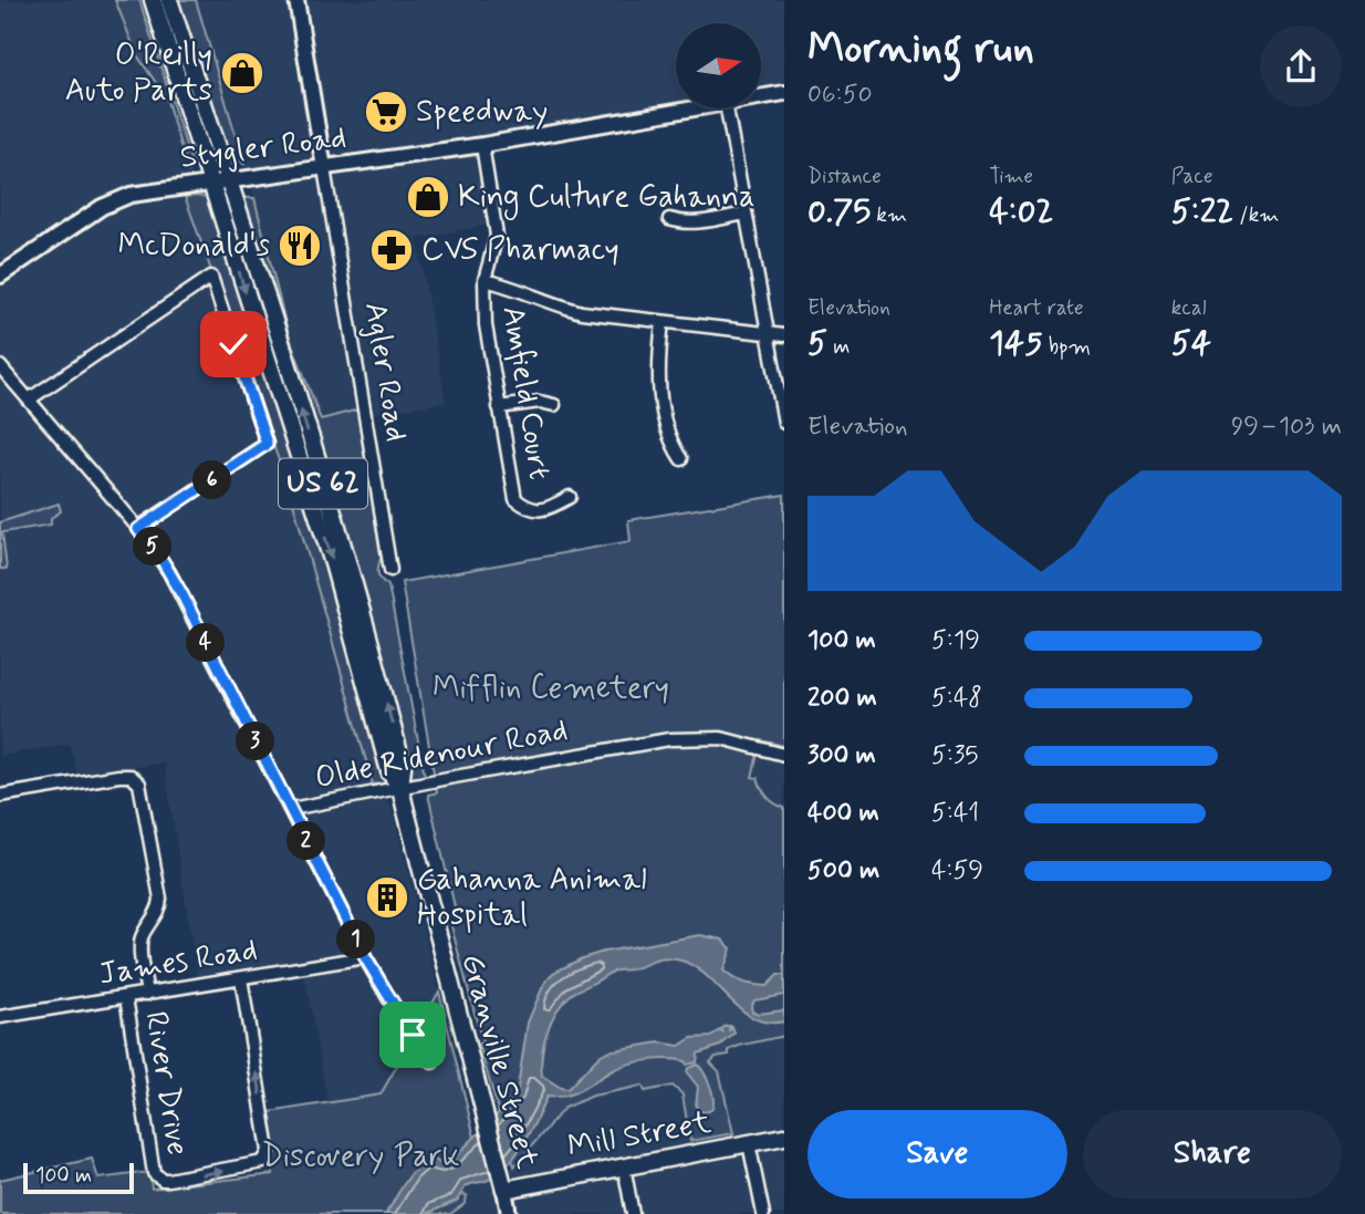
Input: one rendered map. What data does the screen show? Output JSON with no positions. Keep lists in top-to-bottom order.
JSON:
{
  "streets": {
    "highway": ["US 62", "Granville Street", "Mill Street"],
    "main road": ["Stygler Road", "Agler Road"],
    "street": [
      "Amfield Court",
      "Olde Ridenour Road",
      "James Road",
      "River Drive"
    ]
  },
  "crossings": [
    ["Stygler Road", "Agler Road"],
    ["Stygler Road", "Amfield Court"],
    ["Stygler Road", "US 62"],
    ["US 62", "Olde Ridenour Road"],
    ["US 62", "Granville Street"],
    ["Olde Ridenour Road", "Granville Street"],
    ["James Road", "River Drive"],
    ["Granville Street", "Mill Street"]
  ],
  "parks": ["Mifflin Cemetery", "Discovery Park"],
  "places": {
    "shop": ["O'Reilly Auto Parts", "King Culture Gahanna"],
    "supermarket": ["Speedway"],
    "restaurant": ["McDonald's"],
    "pharmacy": ["CVS Pharmacy"],
    "building": ["Gahanna Animal Hospital"]
  },
  "scale_bar": "100 m",
  "north": "right",
  "page": {
    "heading": ["Morning run", "06:50"],
    "stats": [
      ["Distance", "0.75 km"],
      ["Time", "4:02"],
      ["Pace", "5:22 /km"],
      ["Elevation", "5 m"],
      ["Heart rate", "145 bpm"],
      ["kcal", "54"]
    ],
    "chart": ["Elevation", "99–103 m"],
    "pins": [
      "6",
      "5",
      "4",
      "3",
      "2",
      "1"
    ],
    "list": [
      {
        "name": "100 m",
        "note": "5:19"
      },
      {
        "name": "200 m",
        "note": "5:48"
      },
      {
        "name": "300 m",
        "note": "5:35"
      },
      {
        "name": "400 m",
        "note": "5:41"
      },
      {
        "name": "500 m",
        "note": "4:59"
      }
    ],
    "buttons": ["Save", "Share"],
    "scale": "100 m"
  }
}
